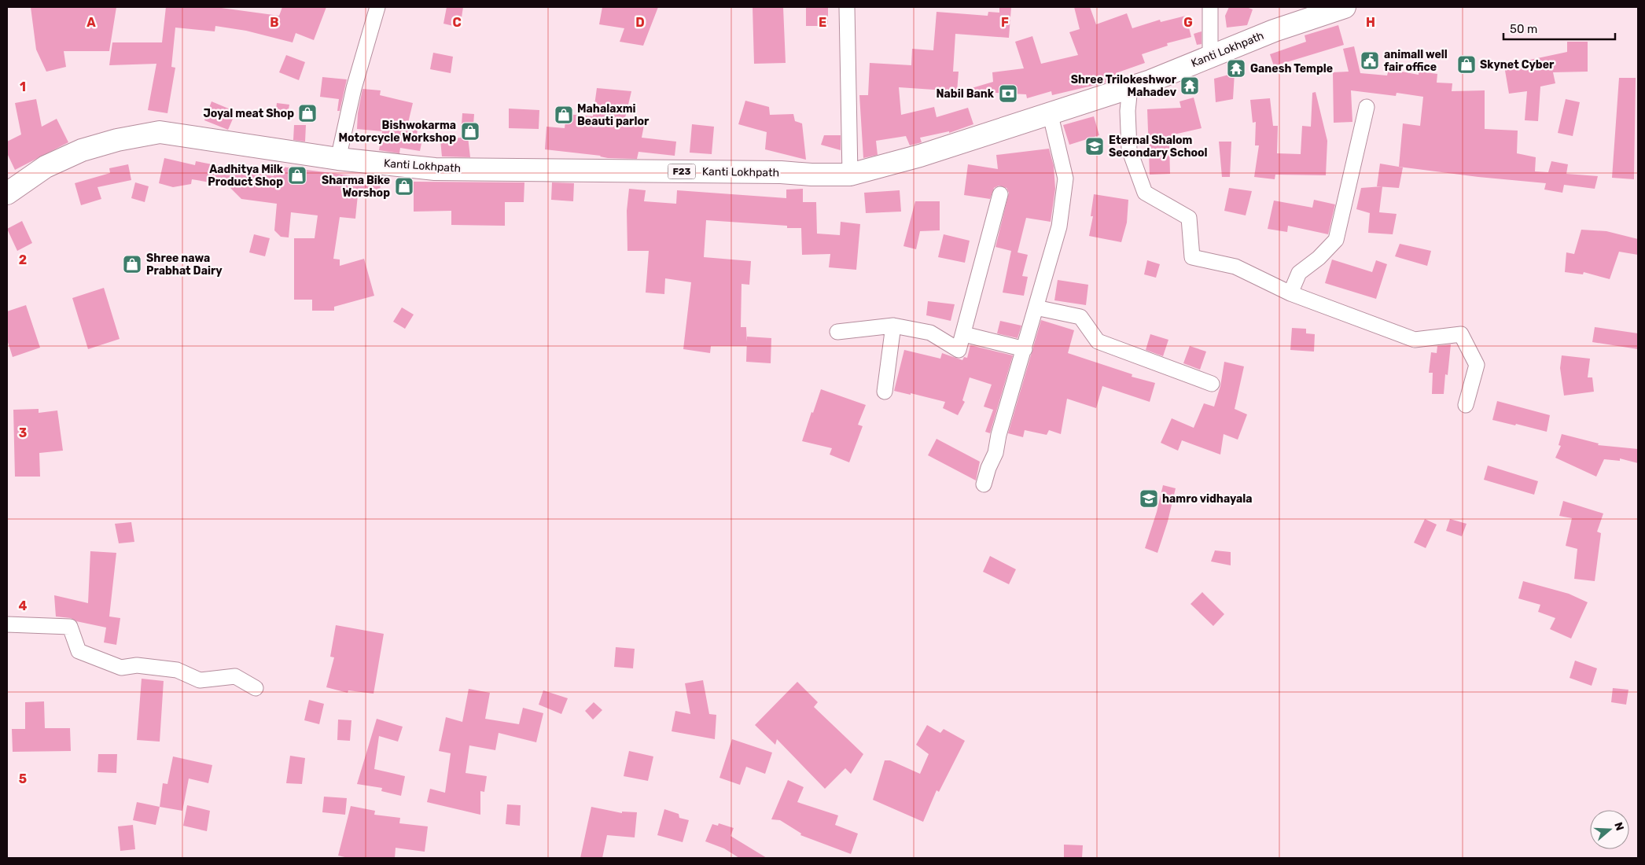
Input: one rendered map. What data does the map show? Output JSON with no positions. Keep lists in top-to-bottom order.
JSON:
{
  "streets": {
    "main road": ["Kanti Lokhpath", "F23"]
  },
  "places": {
    "public building": ["animall well fair office"],
    "shop": [
      "Skynet Cyber",
      "Joyal meat Shop",
      "Mahalaxmi Beauti parlor",
      "Bishwokarma Motorcycle Workshop",
      "Aadhitya Milk Product Shop",
      "Sharma Bike Worshop",
      "Shree nawa Prabhat Dairy"
    ],
    "temple": ["Ganesh Temple", "Shree Trilokeshwor Mahadev"],
    "bank": ["Nabil Bank"],
    "school or university": ["Eternal Shalom Secondary School", "hamro vidhayala"]
  },
  "scale_bar": "50 m",
  "north": "right",
  "grid": {
    "columns": [
      "A",
      "B",
      "C",
      "D",
      "E",
      "F",
      "G",
      "H"
    ],
    "rows": [
      "1",
      "2",
      "3",
      "4",
      "5"
    ]
  }
}
